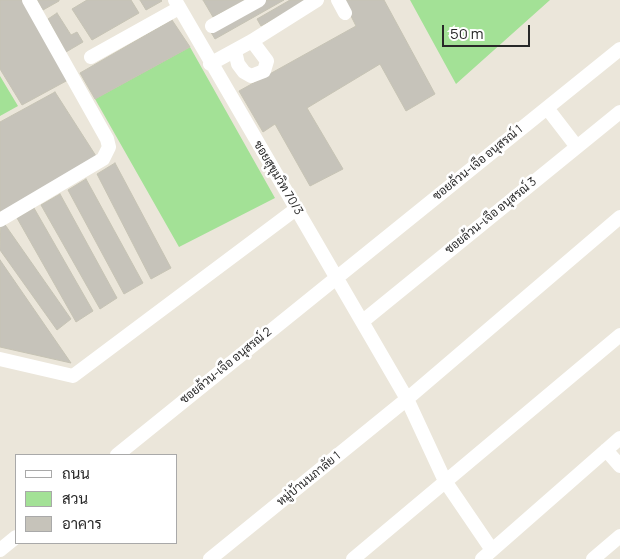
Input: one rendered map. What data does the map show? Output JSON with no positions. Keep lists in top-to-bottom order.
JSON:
{
  "streets": {
    "street": [
      "ซอยล้วน-เจือ อนุสรณ์ 1",
      "ซอยสุขุมวิท 70/3",
      "ซอยล้วน-เจือ อนุสรณ์ 3",
      "ซอยล้วน-เจือ อนุสรณ์ 2",
      "หมู่บ้านนภาลัย 1"
    ]
  },
  "crossings": [
    ["ซอยล้วน-เจือ อนุสรณ์ 1", "ซอยสุขุมวิท 70/3"],
    ["ซอยล้วน-เจือ อนุสรณ์ 1", "ซอยล้วน-เจือ อนุสรณ์ 2"],
    ["ซอยสุขุมวิท 70/3", "ซอยล้วน-เจือ อนุสรณ์ 3"],
    ["ซอยสุขุมวิท 70/3", "ซอยล้วน-เจือ อนุสรณ์ 2"],
    ["ซอยสุขุมวิท 70/3", "หมู่บ้านนภาลัย 1"]
  ],
  "legend": ["ถนน", "สวน", "อาคาร"],
  "scale_bar": "50 m"
}
